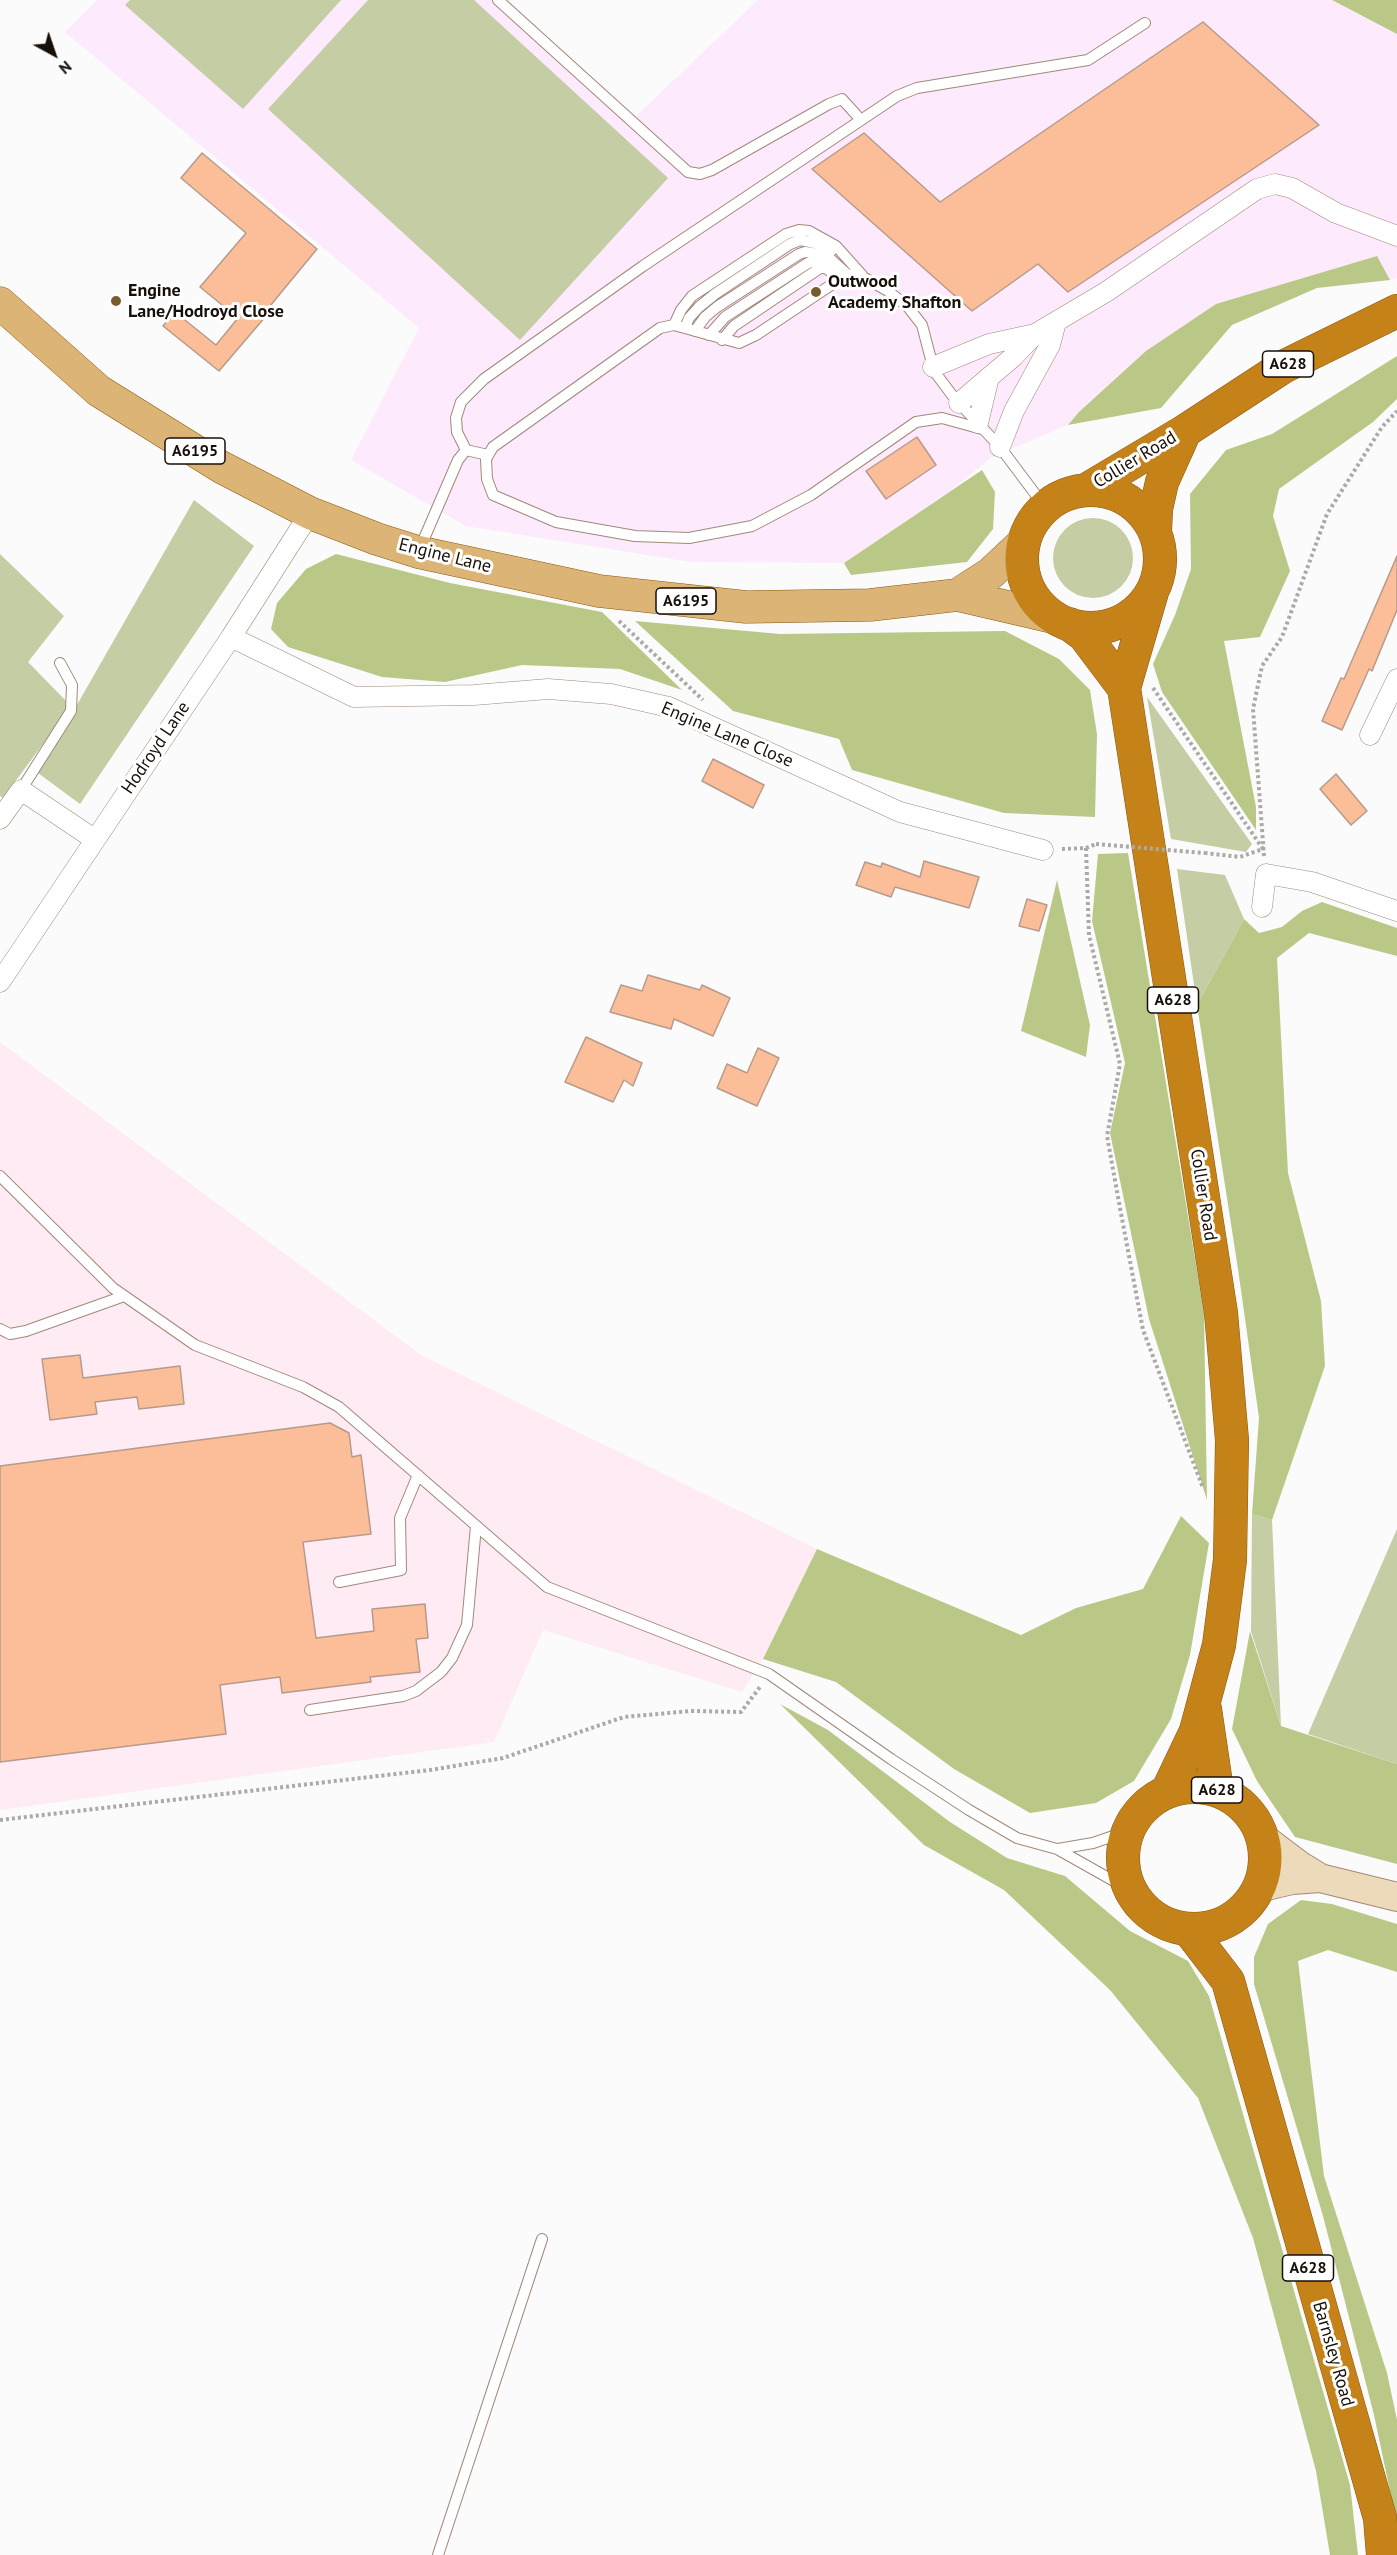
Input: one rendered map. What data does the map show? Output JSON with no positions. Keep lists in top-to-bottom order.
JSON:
{
  "streets": {
    "highway": ["A628", "Collier Road", "Barnsley Road"],
    "main road": ["A6195", "Engine Lane"],
    "street": ["Engine Lane Close", "Hodroyd Lane"]
  },
  "crossings": [
    ["A628", "Collier Road"],
    ["A628", "Engine Lane"],
    ["A628", "Barnsley Road"],
    ["Collier Road", "Engine Lane"],
    ["Collier Road", "Barnsley Road"],
    ["Engine Lane", "Hodroyd Lane"],
    ["Engine Lane Close", "Hodroyd Lane"]
  ],
  "places": ["Outwood Academy Shafton", "Engine Lane/Hodroyd Close"],
  "north": "bottom right"
}
